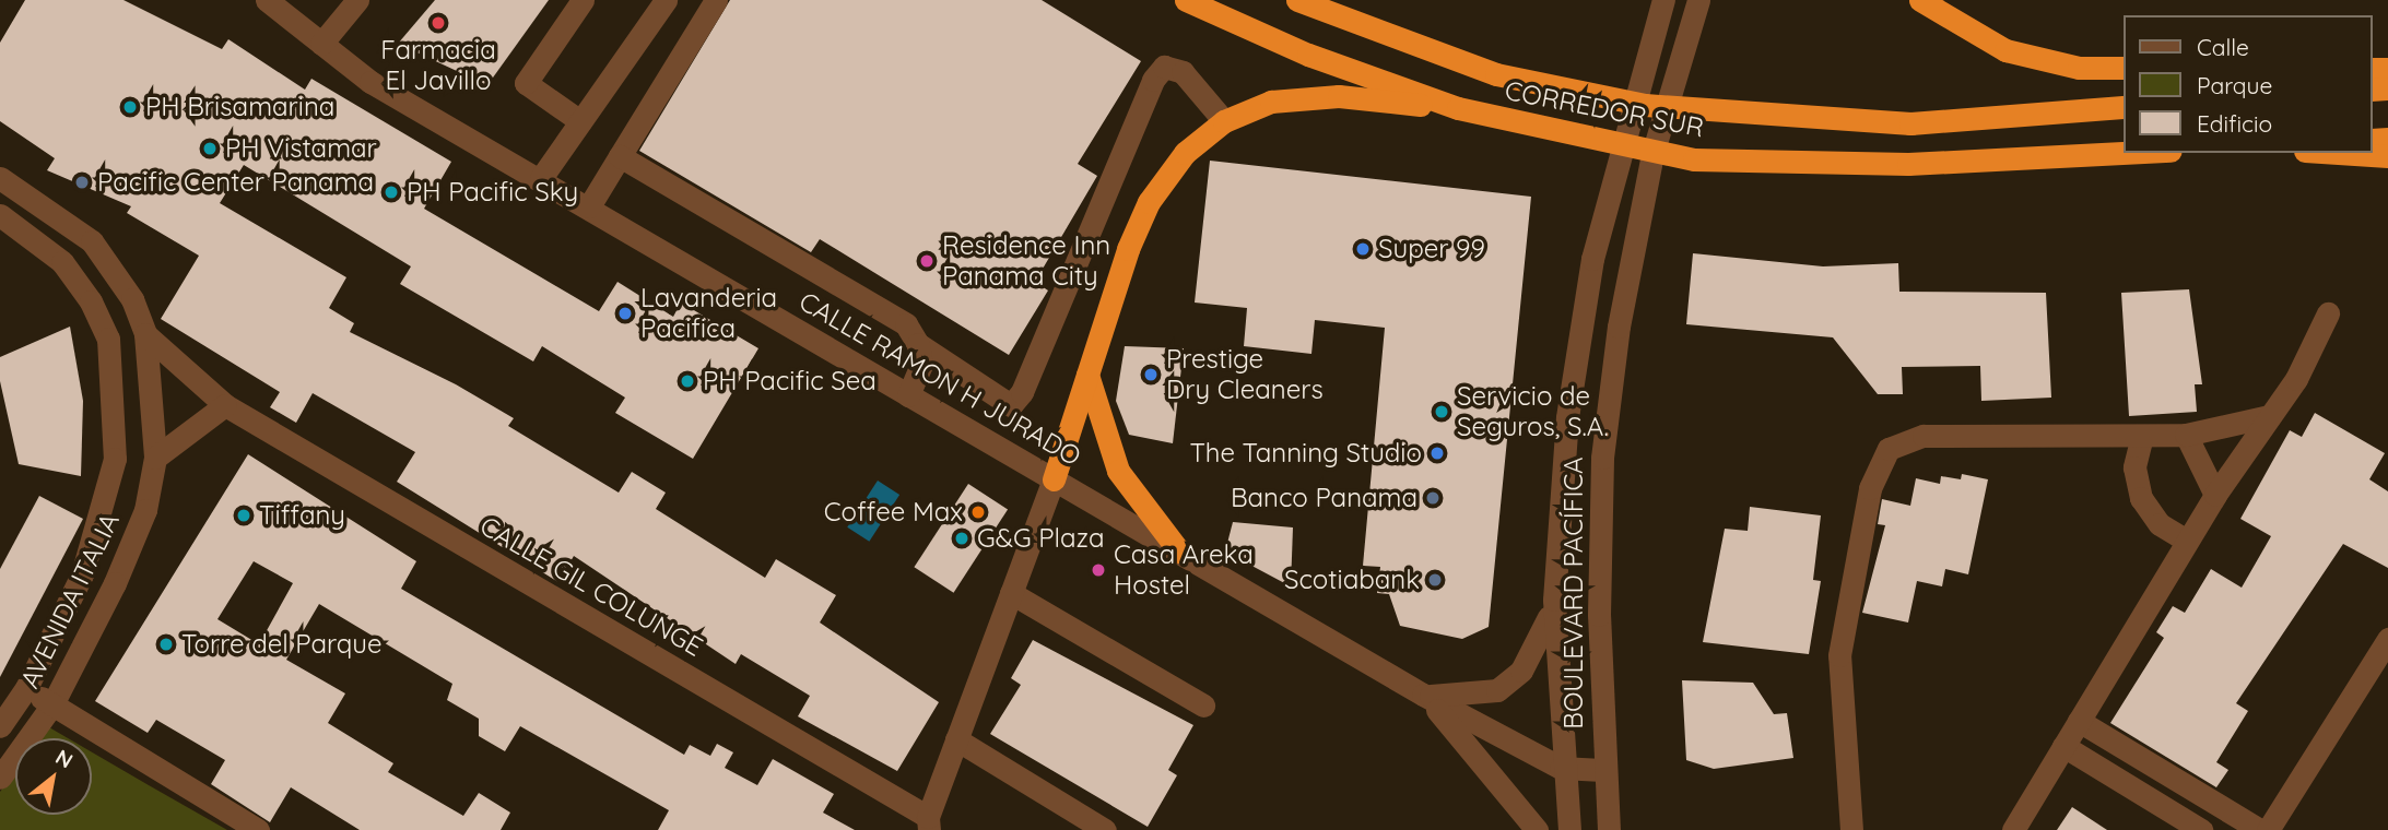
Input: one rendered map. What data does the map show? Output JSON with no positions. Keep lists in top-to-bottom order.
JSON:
{
  "streets": {
    "highway": ["CORREDOR SUR"],
    "street": [
      "CALLE RAMON H JURADO",
      "CALLE GIL COLUNGE",
      "BOULEVARD PACÍFICA",
      "AVENIDA ITALIA"
    ]
  },
  "crossings": [
    ["CALLE RAMON H JURADO", "BOULEVARD PACÍFICA"],
    ["CALLE GIL COLUNGE", "AVENIDA ITALIA"]
  ],
  "places": [
    "Farmacia El Javillo",
    "PH Brisamarina",
    "PH Vistamar",
    "Pacific Center Panama",
    "PH Pacific Sky",
    "Super 99",
    "Residence Inn Panama City",
    "Lavanderia Pacifica",
    "Prestige Dry Cleaners",
    "PH Pacific Sea",
    "Servicio de Seguros, S.A.",
    "The Tanning Studio",
    "Banco Panama",
    "Coffee Max",
    "Tiffany",
    "G&G Plaza",
    "Casa Areka Hostel",
    "Scotiabank",
    "Torre del Parque"
  ],
  "legend": ["Calle", "Parque", "Edificio"],
  "north": "top right"
}
